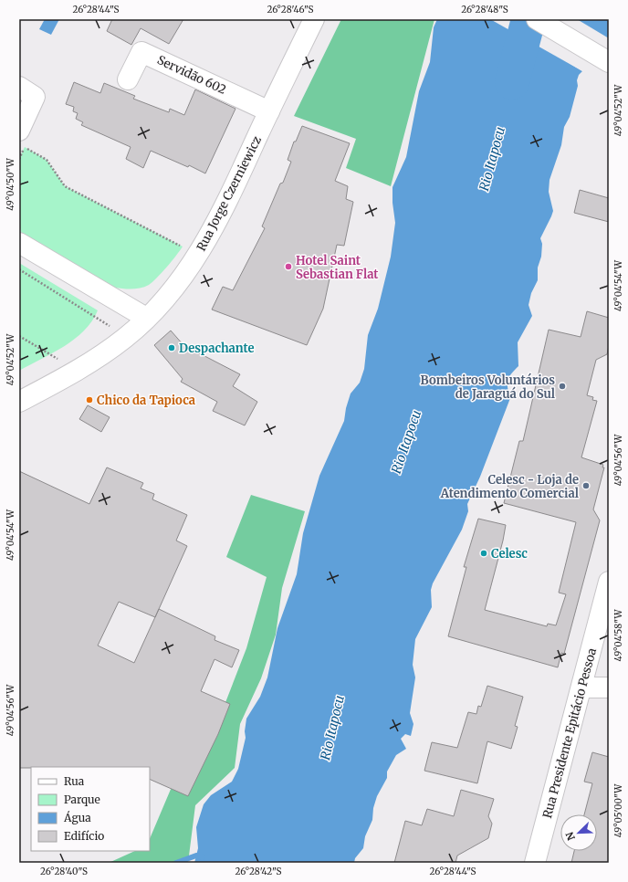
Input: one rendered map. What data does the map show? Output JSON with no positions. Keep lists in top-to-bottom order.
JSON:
{
  "streets": {
    "main road": ["Servidão 602", "Rua Jorge Czerniewicz", "Rua Presidente Epitácio Pessoa"]
  },
  "crossings": [
    ["Servidão 602", "Rua Jorge Czerniewicz"]
  ],
  "water": ["Rio Itapocu"],
  "places": [
    "Hotel Saint Sebastian Flat",
    "Despachante",
    "Bombeiros Voluntários de Jaraguá do Sul",
    "Chico da Tapioca",
    "Celesc - Loja de Atendimento Comercial",
    "Celesc"
  ],
  "legend": [
    "Rua",
    "Parque",
    "Água",
    "Edifício"
  ],
  "north": "bottom left",
  "coordinates": [
    "26°28'44\"S",
    "26°28'46\"S",
    "26°28'48\"S",
    "49°04'52\"W",
    "49°04'50\"W",
    "49°04'54\"W",
    "49°04'56\"W",
    "49°04'58\"W",
    "49°05'00\"W",
    "26°28'40\"S",
    "26°28'42\"S"
  ]
}
